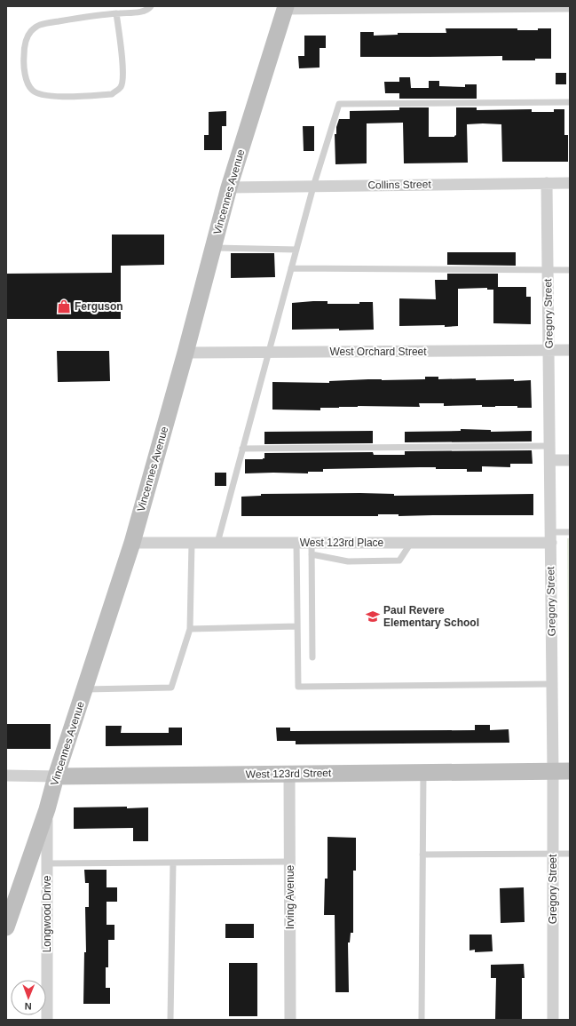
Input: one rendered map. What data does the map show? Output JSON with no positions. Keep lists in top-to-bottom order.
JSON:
{
  "streets": {
    "main road": ["Vincennes Avenue", "West 123rd Street"],
    "street": [
      "Collins Street",
      "Gregory Street",
      "West Orchard Street",
      "West 123rd Place",
      "Irving Avenue",
      "Longwood Drive"
    ]
  },
  "crossings": [
    ["Collins Street", "Vincennes Avenue"],
    ["Collins Street", "Gregory Street"],
    ["Vincennes Avenue", "West Orchard Street"],
    ["Vincennes Avenue", "West 123rd Place"],
    ["Vincennes Avenue", "West 123rd Street"],
    ["Vincennes Avenue", "Longwood Drive"],
    ["Gregory Street", "West Orchard Street"],
    ["Gregory Street", "West 123rd Place"],
    ["Gregory Street", "West 123rd Street"],
    ["West 123rd Street", "Irving Avenue"]
  ],
  "places": {
    "shop": ["Ferguson"],
    "school or university": ["Paul Revere Elementary School"]
  },
  "north": "bottom"
}
